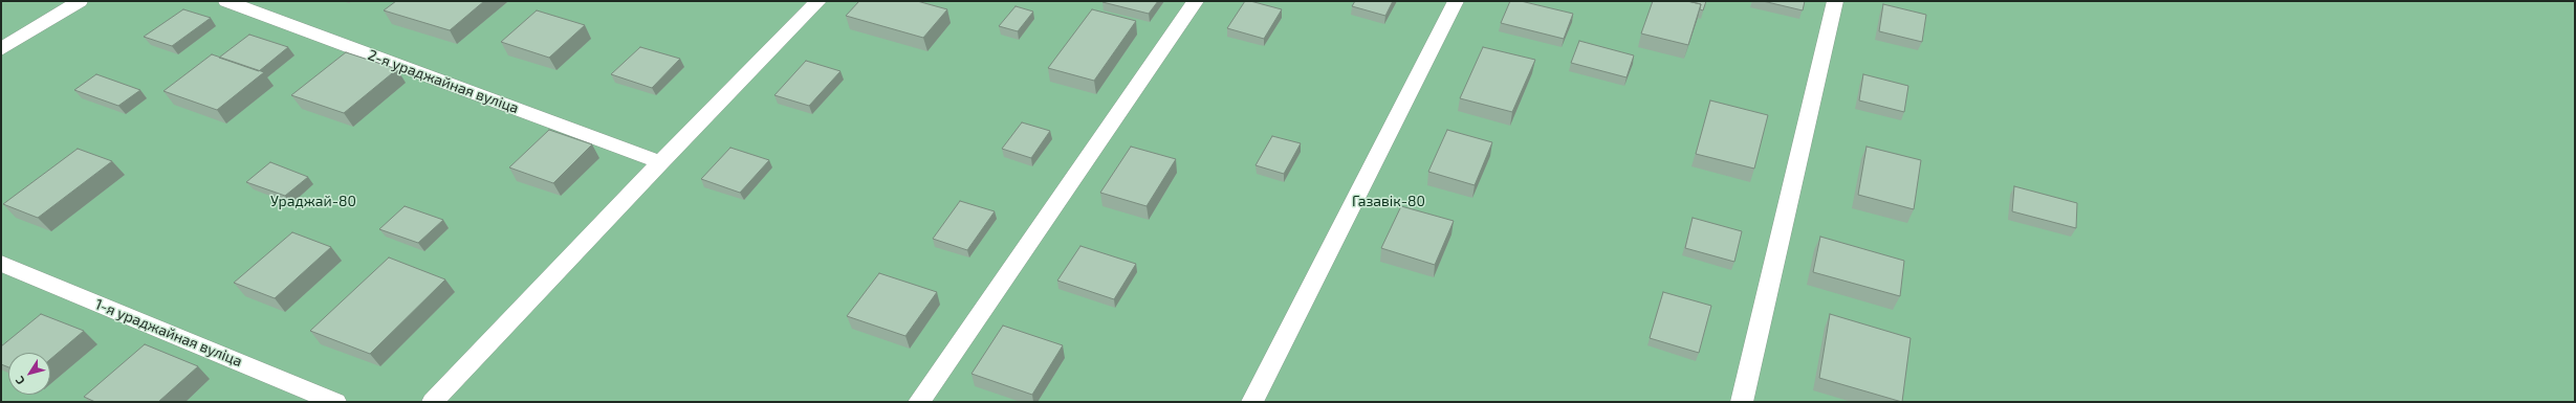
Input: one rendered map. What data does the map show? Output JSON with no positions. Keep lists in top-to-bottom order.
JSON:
{
  "streets": {
    "lane": ["2-я ураджайная вуліца", "1-я ураджайная вуліца"]
  },
  "parks": ["Ураджай-80", "Газавік-80"],
  "north": "bottom left"
}
